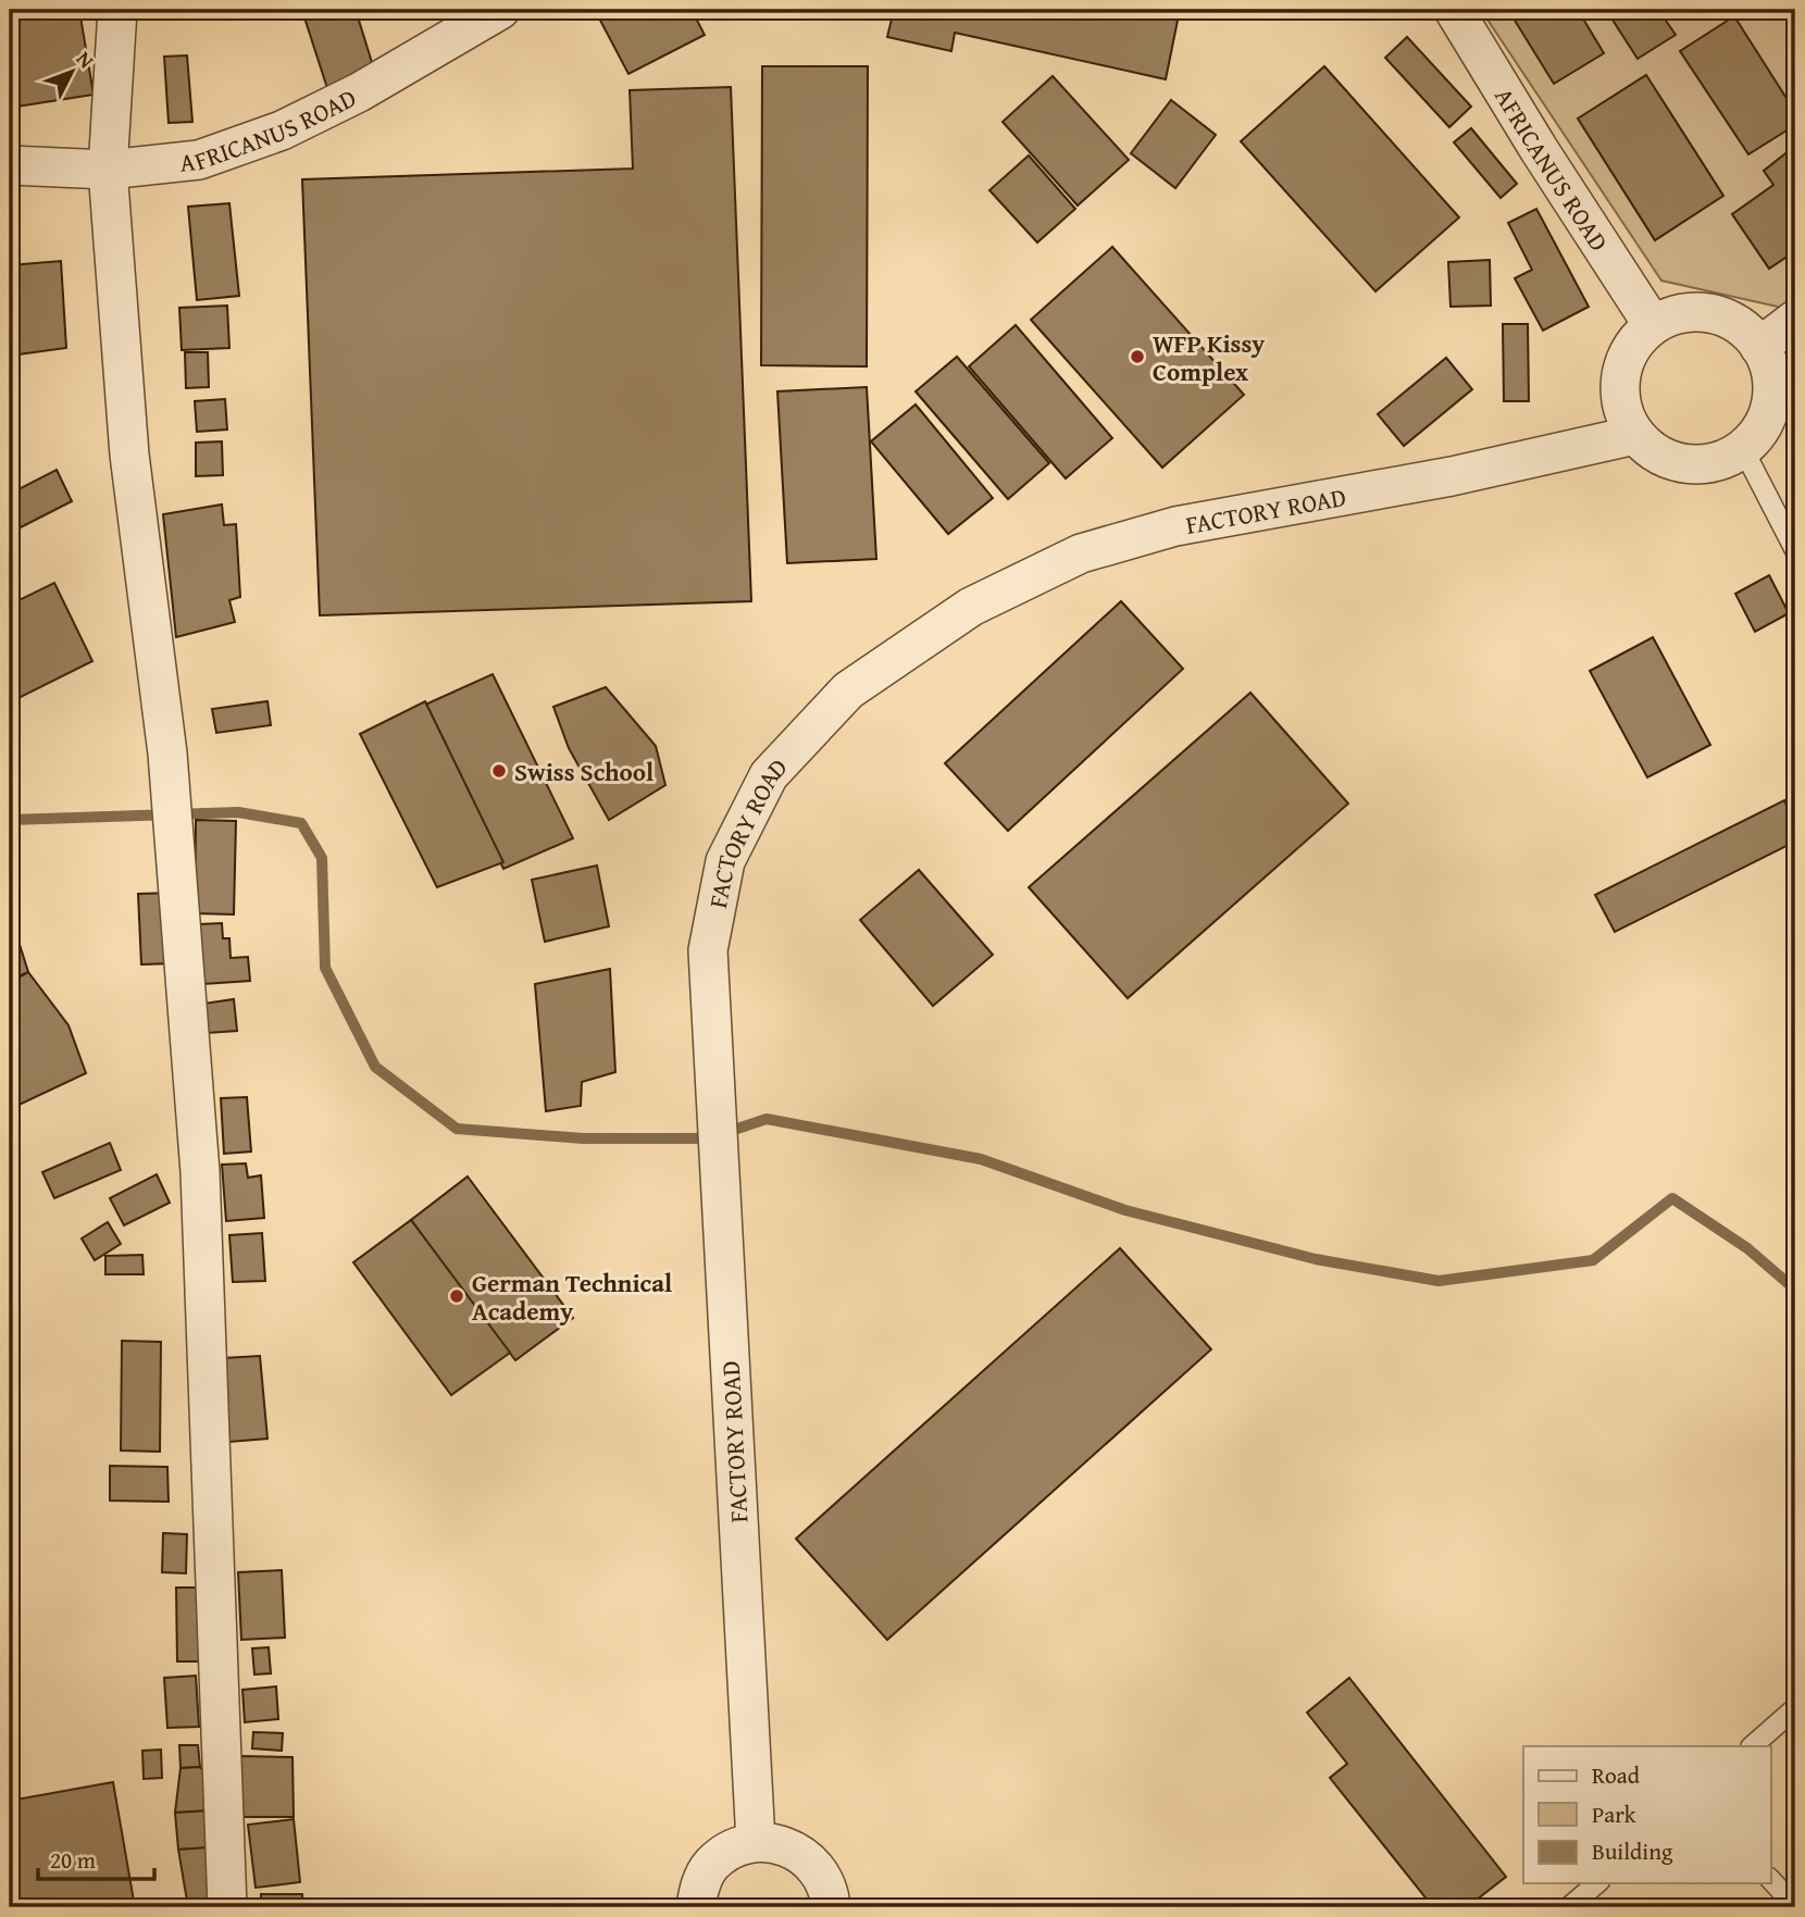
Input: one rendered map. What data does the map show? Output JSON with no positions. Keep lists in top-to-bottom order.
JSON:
{
  "streets": {
    "street": ["AFRICANUS ROAD", "FACTORY ROAD"]
  },
  "crossings": [
    ["AFRICANUS ROAD", "FACTORY ROAD"]
  ],
  "places": ["WFP Kissy Complex", "Swiss School", "German Technical Academy"],
  "legend": ["Road", "Park", "Building"],
  "scale_bar": "20 m",
  "north": "top right"
}
